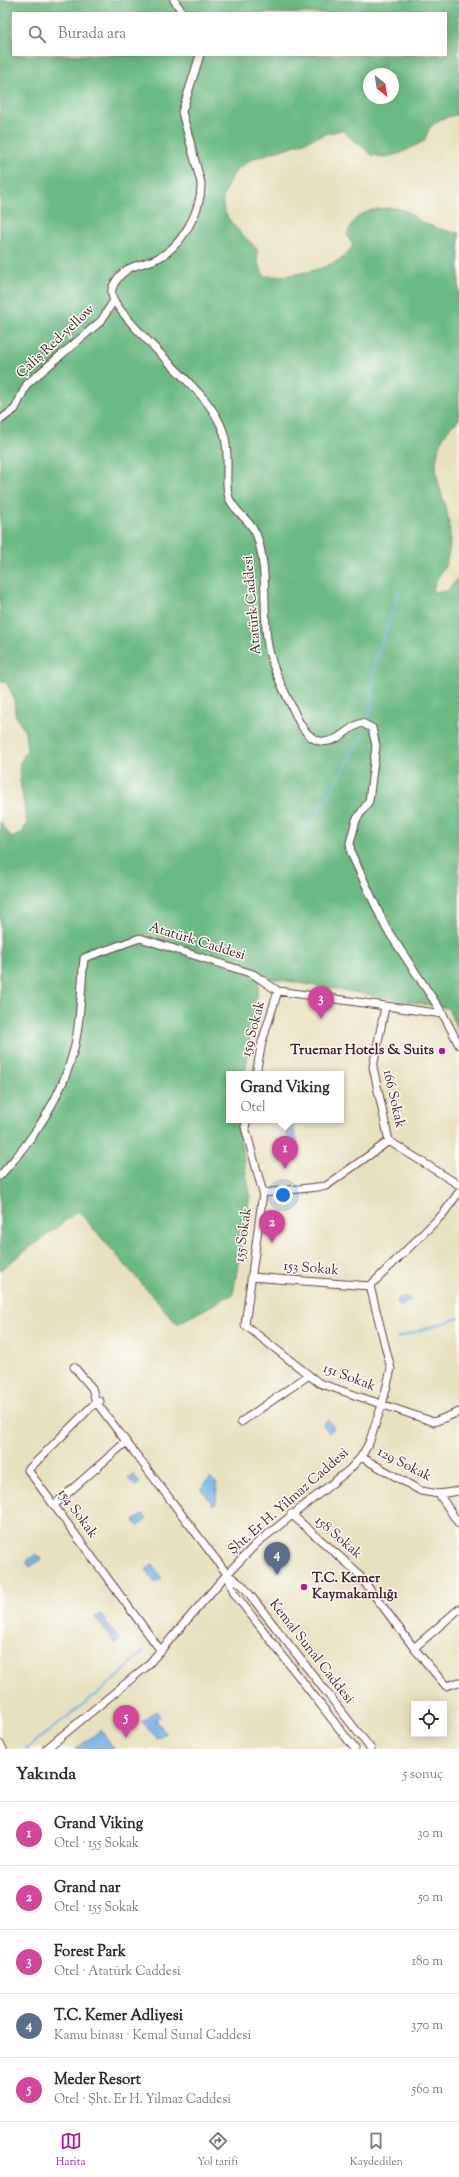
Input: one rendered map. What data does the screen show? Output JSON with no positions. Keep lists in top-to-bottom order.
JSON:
{
  "streets": {
    "street": [
      "Çaliş Red-yellow",
      "Atatürk Caddesi",
      "159 Sokak",
      "166 Sokak",
      "155 Sokak",
      "153 Sokak",
      "151 Sokak",
      "129 Sokak",
      "Şht. Er H. Yilmaz Caddesi",
      "154 Sokak",
      "158 Sokak",
      "Kemal Sunal Caddesi"
    ]
  },
  "crossings": [
    ["Çaliş Red-yellow", "Atatürk Caddesi"],
    ["Atatürk Caddesi", "159 Sokak"],
    ["Atatürk Caddesi", "166 Sokak"],
    ["166 Sokak", "155 Sokak"],
    ["155 Sokak", "153 Sokak"],
    ["155 Sokak", "151 Sokak"],
    ["153 Sokak", "151 Sokak"],
    ["153 Sokak", "Şht. Er H. Yilmaz Caddesi"],
    ["151 Sokak", "Şht. Er H. Yilmaz Caddesi"],
    ["129 Sokak", "Şht. Er H. Yilmaz Caddesi"],
    ["Şht. Er H. Yilmaz Caddesi", "154 Sokak"],
    ["Şht. Er H. Yilmaz Caddesi", "158 Sokak"],
    ["Şht. Er H. Yilmaz Caddesi", "Kemal Sunal Caddesi"],
    ["154 Sokak", "Kemal Sunal Caddesi"]
  ],
  "places": ["Truemar Hotels & Suits", "T.C. Kemer Kaymakamlığı"],
  "north": "bottom right",
  "page": {
    "search": "Burada ara",
    "pins": [
      "3",
      "1",
      "2",
      "4",
      "5"
    ],
    "popup": ["Grand Viking", "Otel"],
    "heading": ["Yakında", "5 sonuç"],
    "list": [
      {
        "mark": "1",
        "name": "Grand Viking",
        "note": "Otel · 155 Sokak",
        "value": "30 m"
      },
      {
        "mark": "2",
        "name": "Grand nar",
        "note": "Otel · 155 Sokak",
        "value": "50 m"
      },
      {
        "mark": "3",
        "name": "Forest Park",
        "note": "Otel · Atatürk Caddesi",
        "value": "180 m"
      },
      {
        "mark": "4",
        "name": "T.C. Kemer Adliyesi",
        "note": "Kamu binası · Kemal Sunal Caddesi",
        "value": "370 m"
      },
      {
        "mark": "5",
        "name": "Meder Resort",
        "note": "Otel · Şht. Er H. Yilmaz Caddesi",
        "value": "560 m"
      }
    ],
    "nav": ["Harita", "Yol tarifi", "Kaydedilen"]
  }
}
